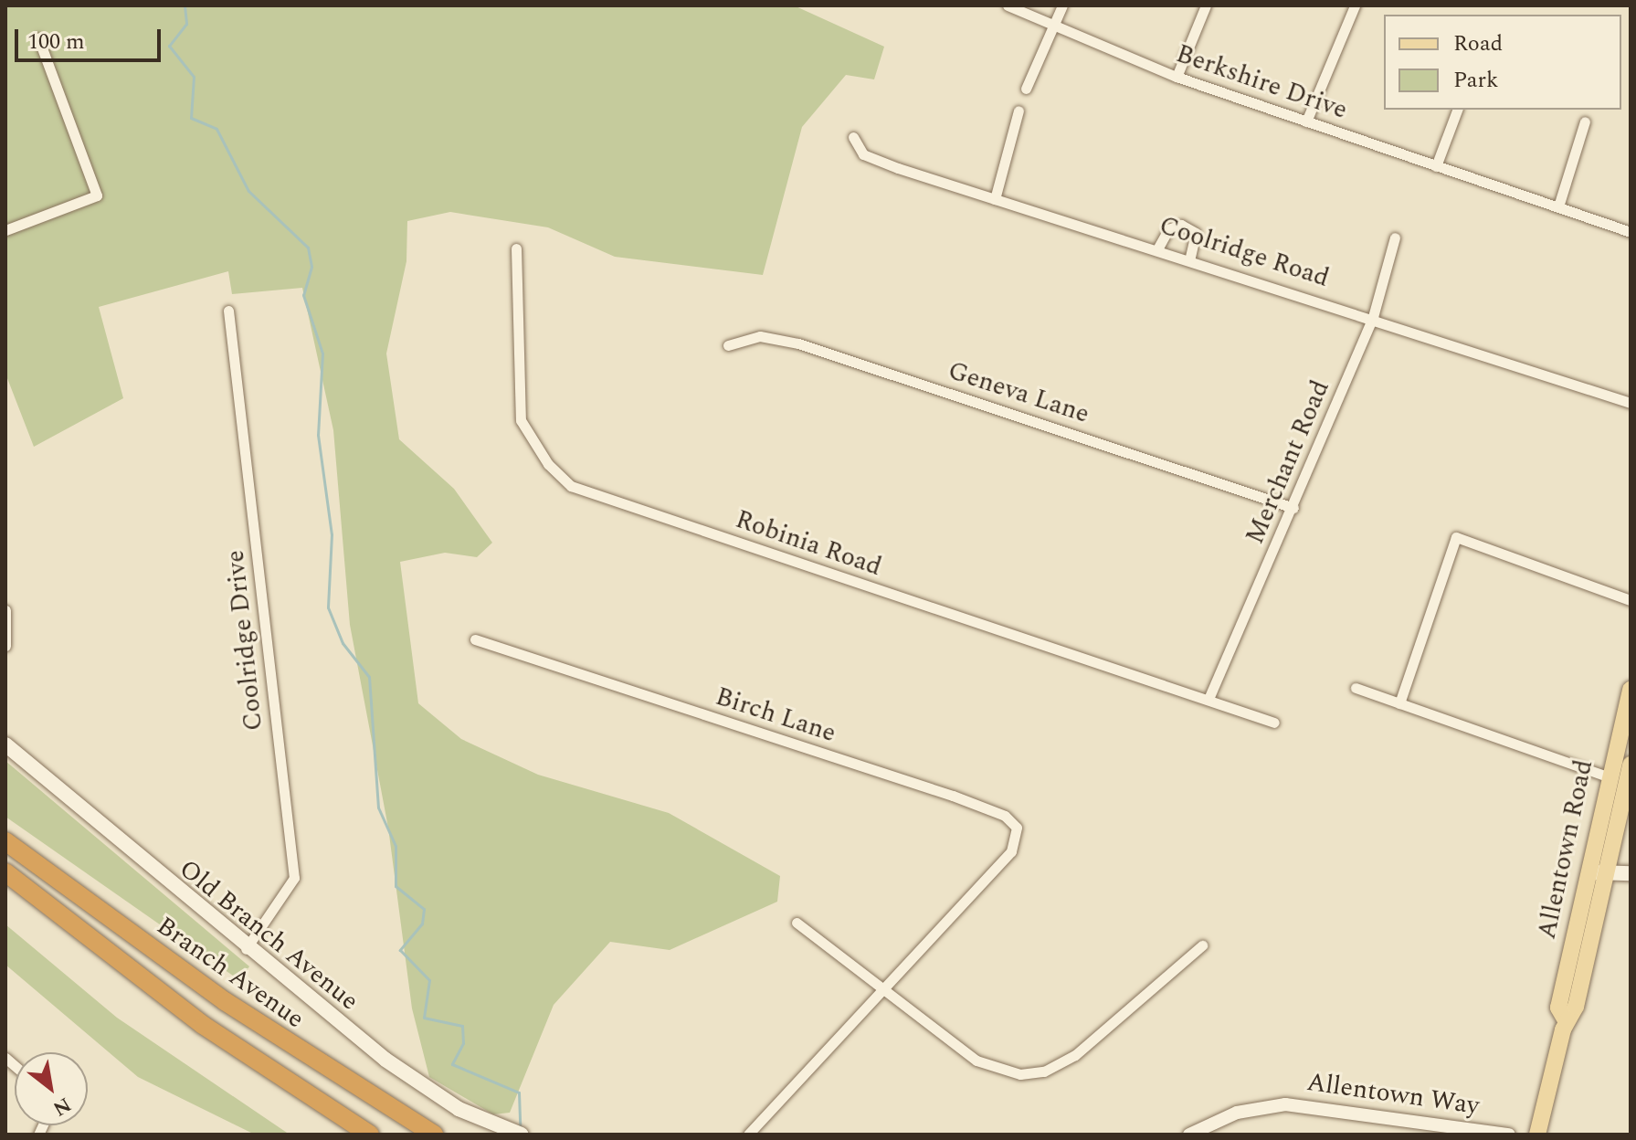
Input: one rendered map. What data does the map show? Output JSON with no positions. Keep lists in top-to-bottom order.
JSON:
{
  "streets": {
    "highway": ["Branch Avenue"],
    "main road": ["Allentown Road", "Old Branch Avenue"],
    "street": [
      "Berkshire Drive",
      "Coolridge Road",
      "Geneva Lane",
      "Merchant Road",
      "Robinia Road",
      "Coolridge Drive",
      "Birch Lane",
      "Allentown Way"
    ]
  },
  "crossings": [
    ["Coolridge Road", "Merchant Road"],
    ["Geneva Lane", "Merchant Road"],
    ["Merchant Road", "Robinia Road"],
    ["Coolridge Drive", "Old Branch Avenue"]
  ],
  "legend": ["Road", "Park"],
  "scale_bar": "100 m",
  "north": "bottom right"
}
